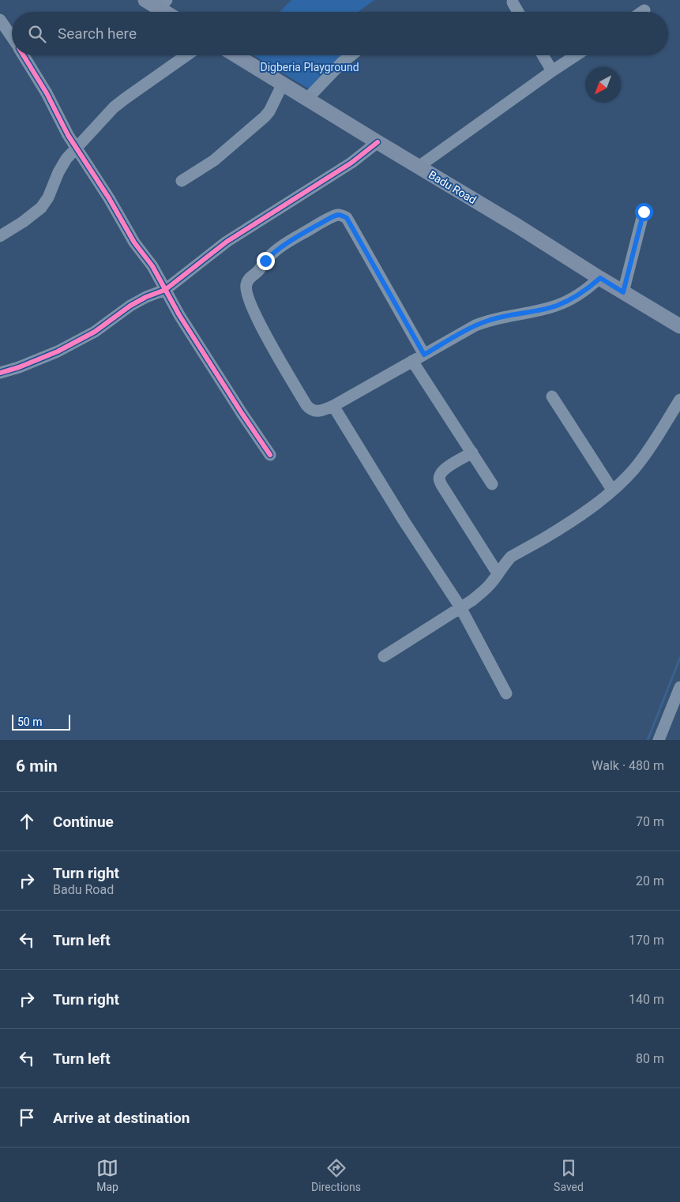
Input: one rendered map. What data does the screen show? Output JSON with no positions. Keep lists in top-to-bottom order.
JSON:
{
  "streets": {
    "main road": ["Badu Road"]
  },
  "parks": ["Digberia Playground"],
  "scale_bar": "50 m",
  "north": "bottom left",
  "page": {
    "search": "Search here",
    "scale": "50 m",
    "heading": ["6 min", "Walk · 480 m"],
    "list": [
      ["Continue", "70 m"],
      ["Turn right", "Badu Road", "20 m"],
      ["Turn left", "170 m"],
      ["Turn right", "140 m"],
      ["Turn left", "80 m"],
      "Arrive at destination"
    ],
    "nav": ["Map", "Directions", "Saved"]
  }
}
